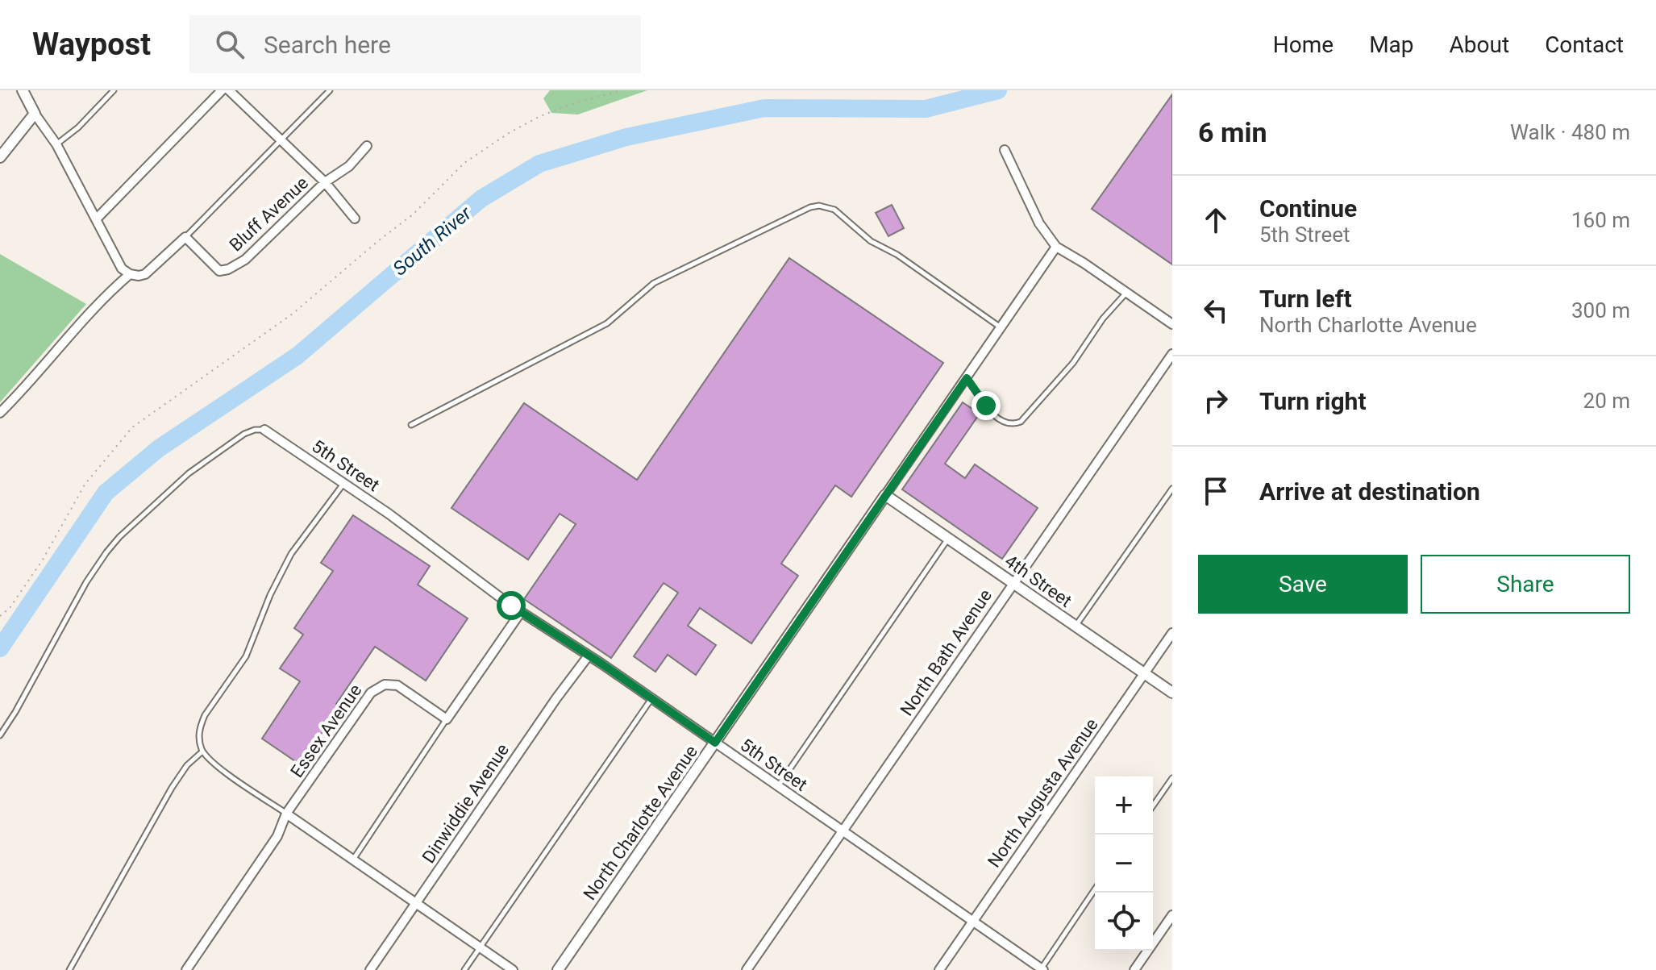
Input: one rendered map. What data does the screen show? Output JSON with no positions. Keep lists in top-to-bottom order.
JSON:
{
  "streets": {
    "street": [
      "Bluff Avenue",
      "5th Street",
      "4th Street",
      "North Bath Avenue",
      "Essex Avenue",
      "North Augusta Avenue",
      "Dinwiddie Avenue",
      "North Charlotte Avenue"
    ]
  },
  "crossings": [
    ["5th Street", "North Bath Avenue"],
    ["5th Street", "North Augusta Avenue"],
    ["5th Street", "Dinwiddie Avenue"],
    ["5th Street", "North Charlotte Avenue"],
    ["4th Street", "North Bath Avenue"],
    ["4th Street", "North Augusta Avenue"],
    ["4th Street", "North Charlotte Avenue"]
  ],
  "water": ["South River"],
  "page": {
    "header": "Waypost",
    "search": "Search here",
    "nav": [
      "Home",
      "Map",
      "About",
      "Contact"
    ],
    "heading": ["6 min", "Walk · 480 m"],
    "list": [
      ["Continue", "5th Street", "160 m"],
      ["Turn left", "North Charlotte Avenue", "300 m"],
      ["Turn right", "20 m"],
      "Arrive at destination"
    ],
    "buttons": ["Save", "Share"],
    "map_buttons": ["+", "−"]
  }
}
